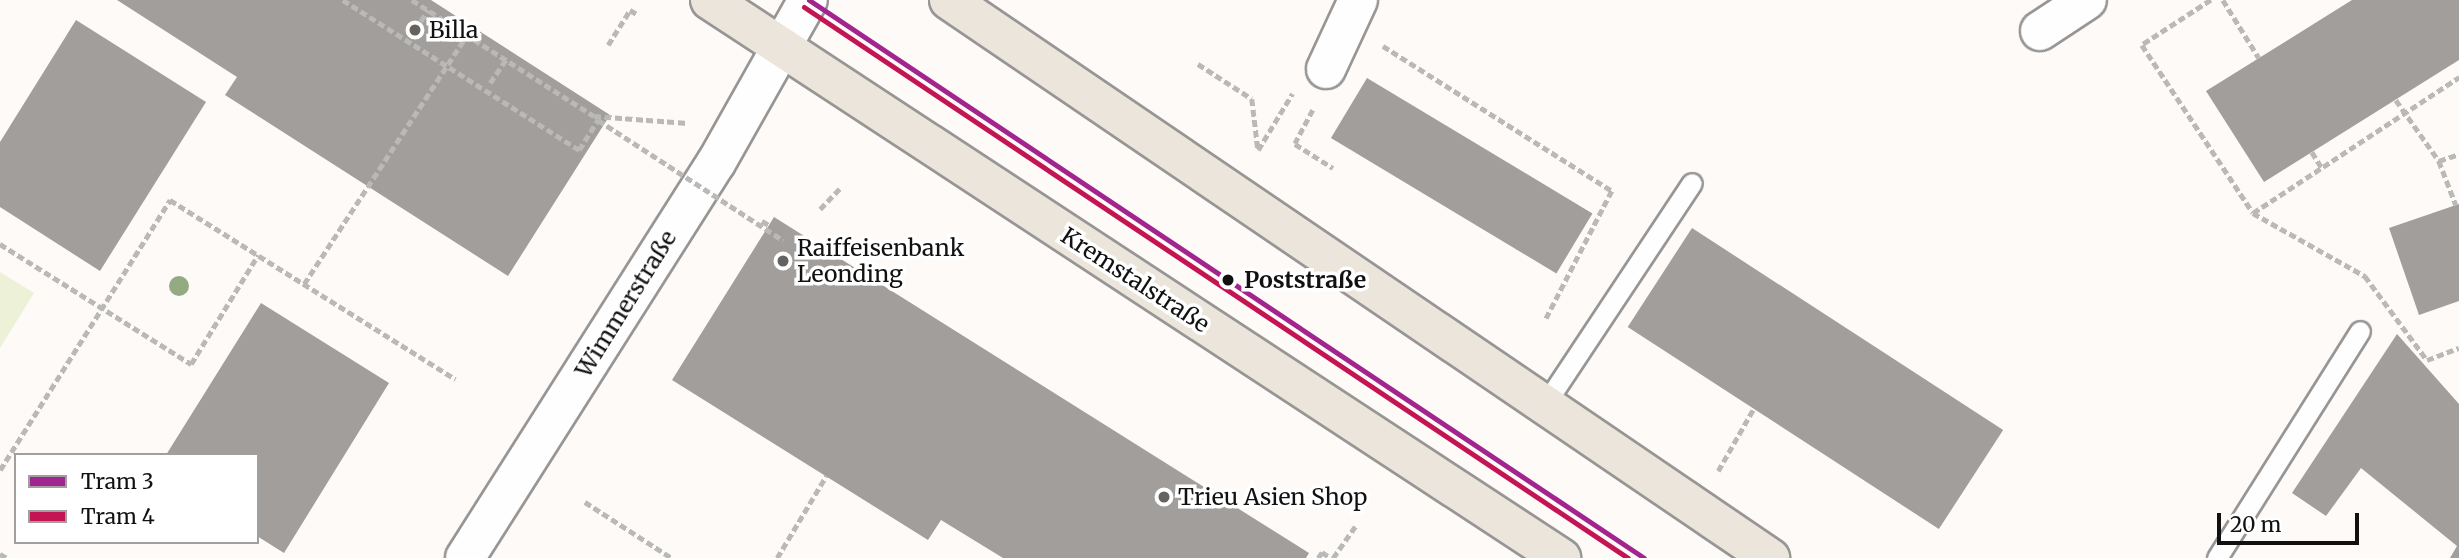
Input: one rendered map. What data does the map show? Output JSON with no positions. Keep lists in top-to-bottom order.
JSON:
{
  "streets": {
    "main road": ["Kremstalstraße"],
    "street": ["Wimmerstraße"]
  },
  "crossings": [
    ["Kremstalstraße", "Wimmerstraße"]
  ],
  "places": [
    "Billa",
    "Raiffeisenbank Leonding",
    "Poststraße",
    "Trieu Asien Shop"
  ],
  "lines": ["tram line 3", "tram line 4"],
  "legend": ["Tram 3", "Tram 4"],
  "scale_bar": "20 m"
}
